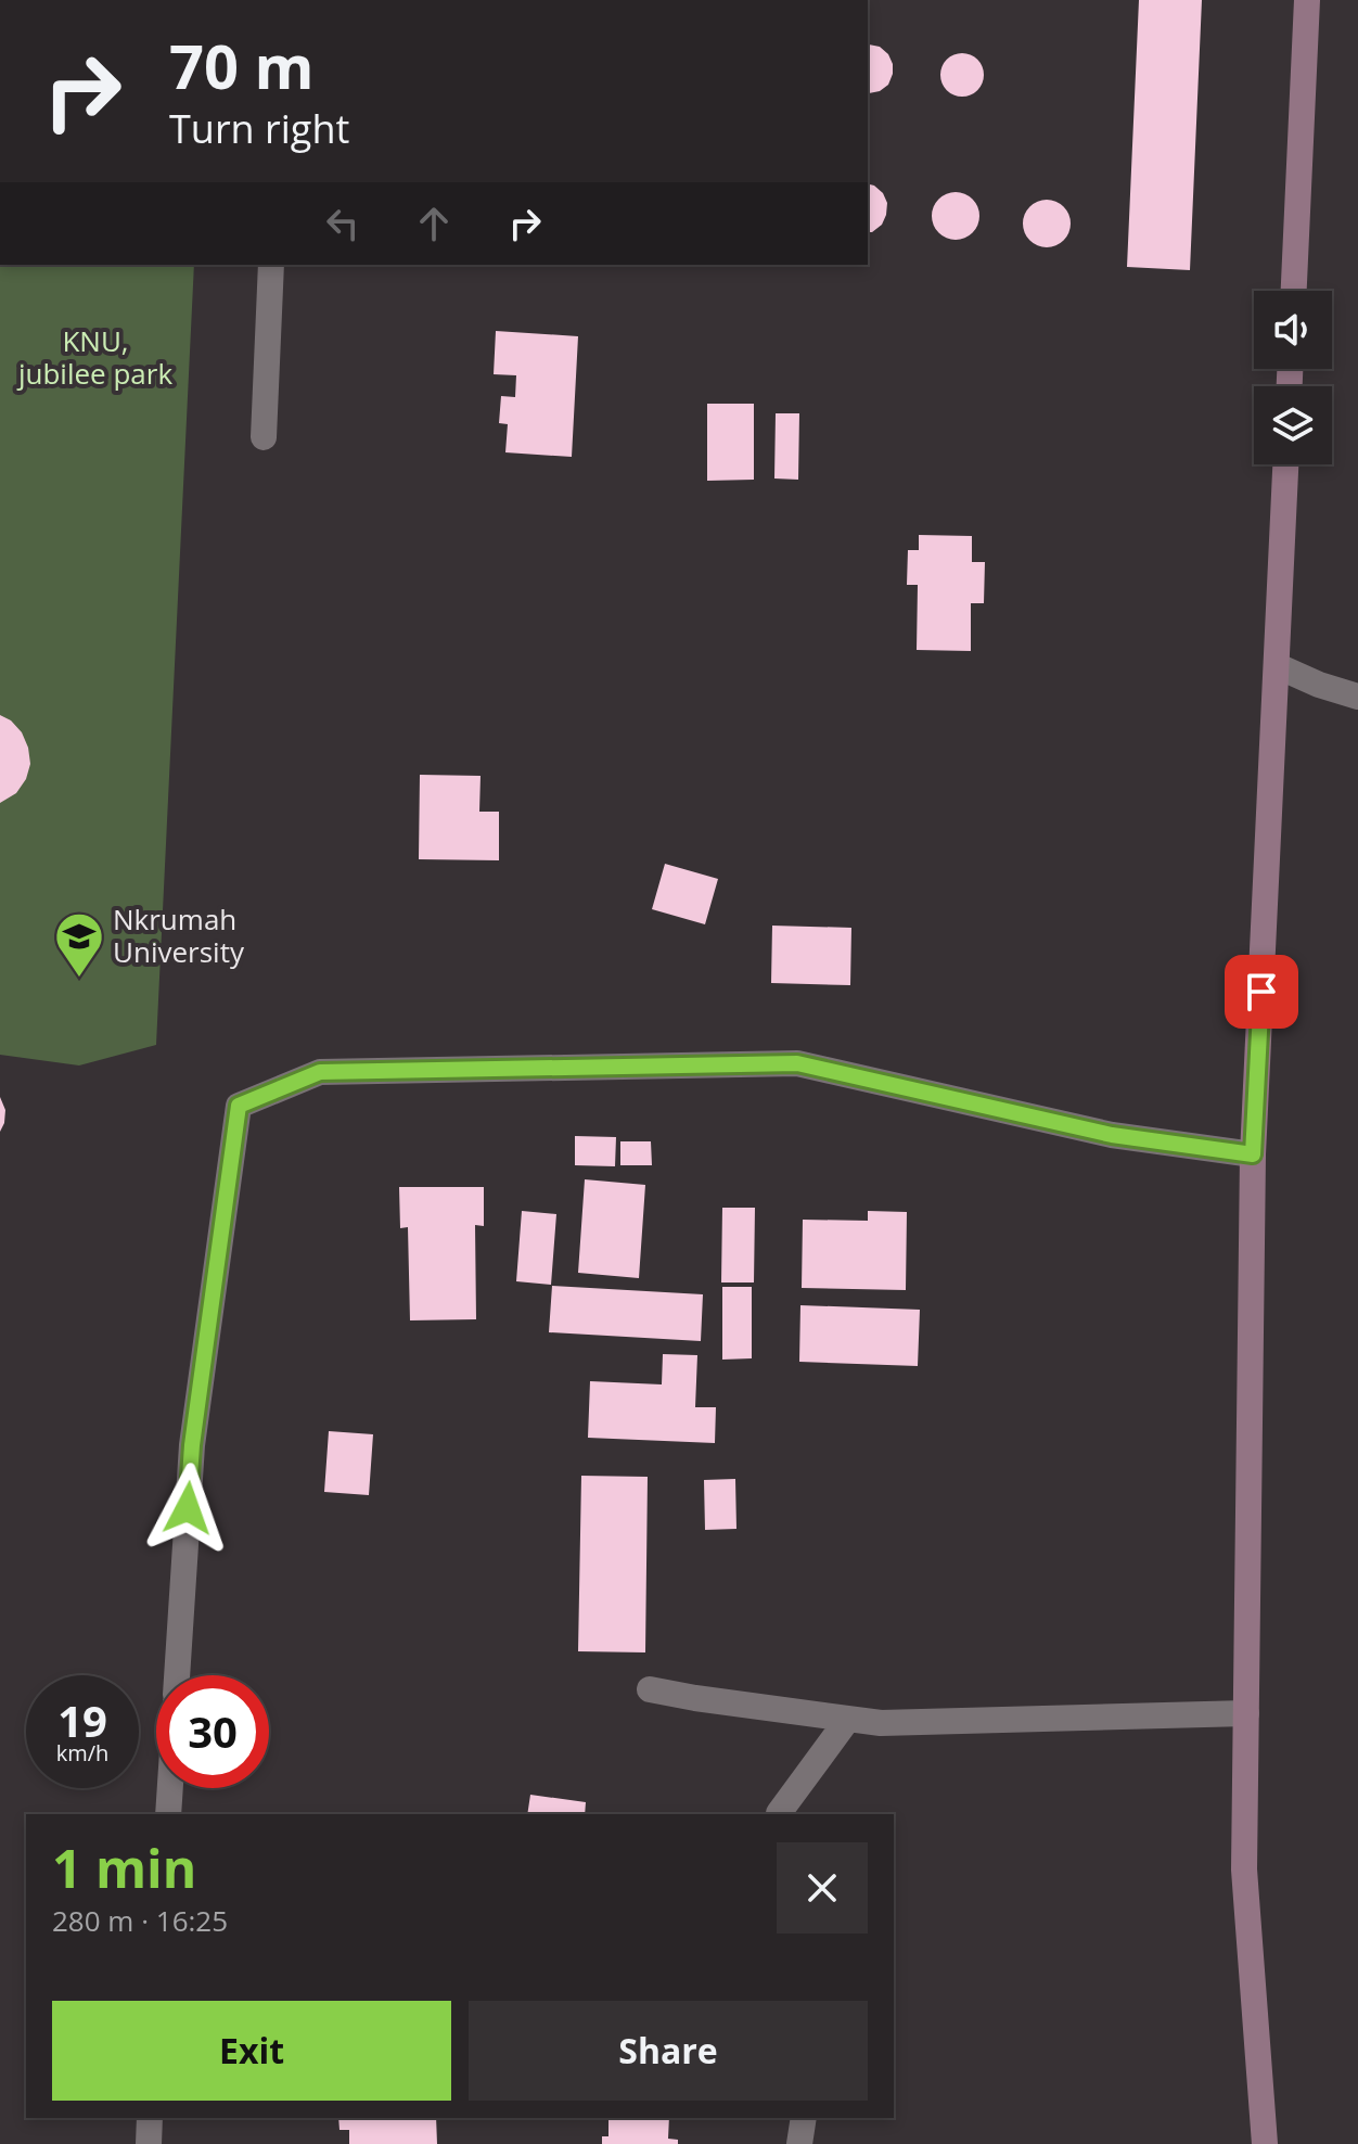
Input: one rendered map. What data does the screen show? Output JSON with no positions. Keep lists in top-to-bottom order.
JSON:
{
  "parks": ["KNU, jubilee park"],
  "places": {
    "school or university": ["Nkrumah University"]
  },
  "page": {
    "turn": ["70 m", "Turn right"],
    "speed": "19 km/h",
    "limit": "30",
    "heading": ["1 min", "280 m · 16:25"],
    "buttons": ["Exit", "Share"]
  }
}
